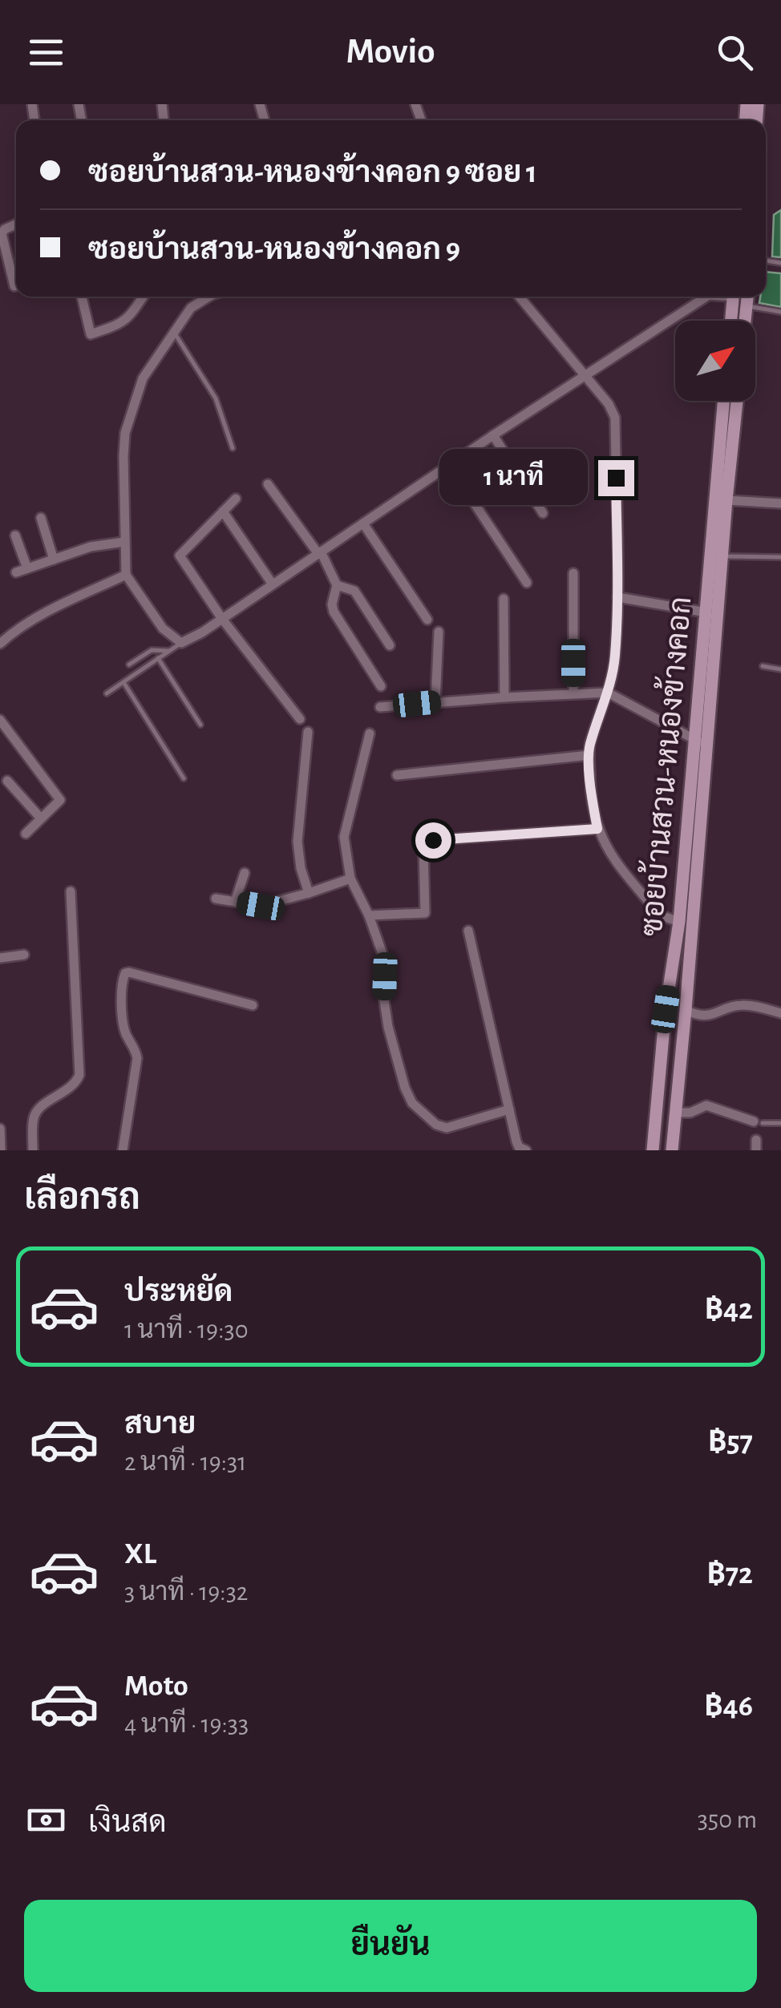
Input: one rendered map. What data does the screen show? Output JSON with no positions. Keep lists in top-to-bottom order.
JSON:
{
  "streets": {
    "main road": ["ซอยบ้านสวน-หนองข้างคอก"]
  },
  "north": "top right",
  "page": {
    "header": "Movio",
    "banner": ["ซอยบ้านสวน-หนองข้างคอก 9 ซอย 1", "ซอยบ้านสวน-หนองข้างคอก 9"],
    "bubble": "1 นาที",
    "heading": "เลือกรถ",
    "list": [
      {
        "name": "ประหยัด",
        "note": "1 นาที · 19:30",
        "value": "฿42"
      },
      {
        "name": "สบาย",
        "note": "2 นาที · 19:31",
        "value": "฿57"
      },
      {
        "name": "XL",
        "note": "3 นาที · 19:32",
        "value": "฿72"
      },
      {
        "name": "Moto",
        "note": "4 นาที · 19:33",
        "value": "฿46"
      }
    ],
    "pay": ["เงินสด", "350 m"],
    "buttons": "ยืนยัน"
  }
}
